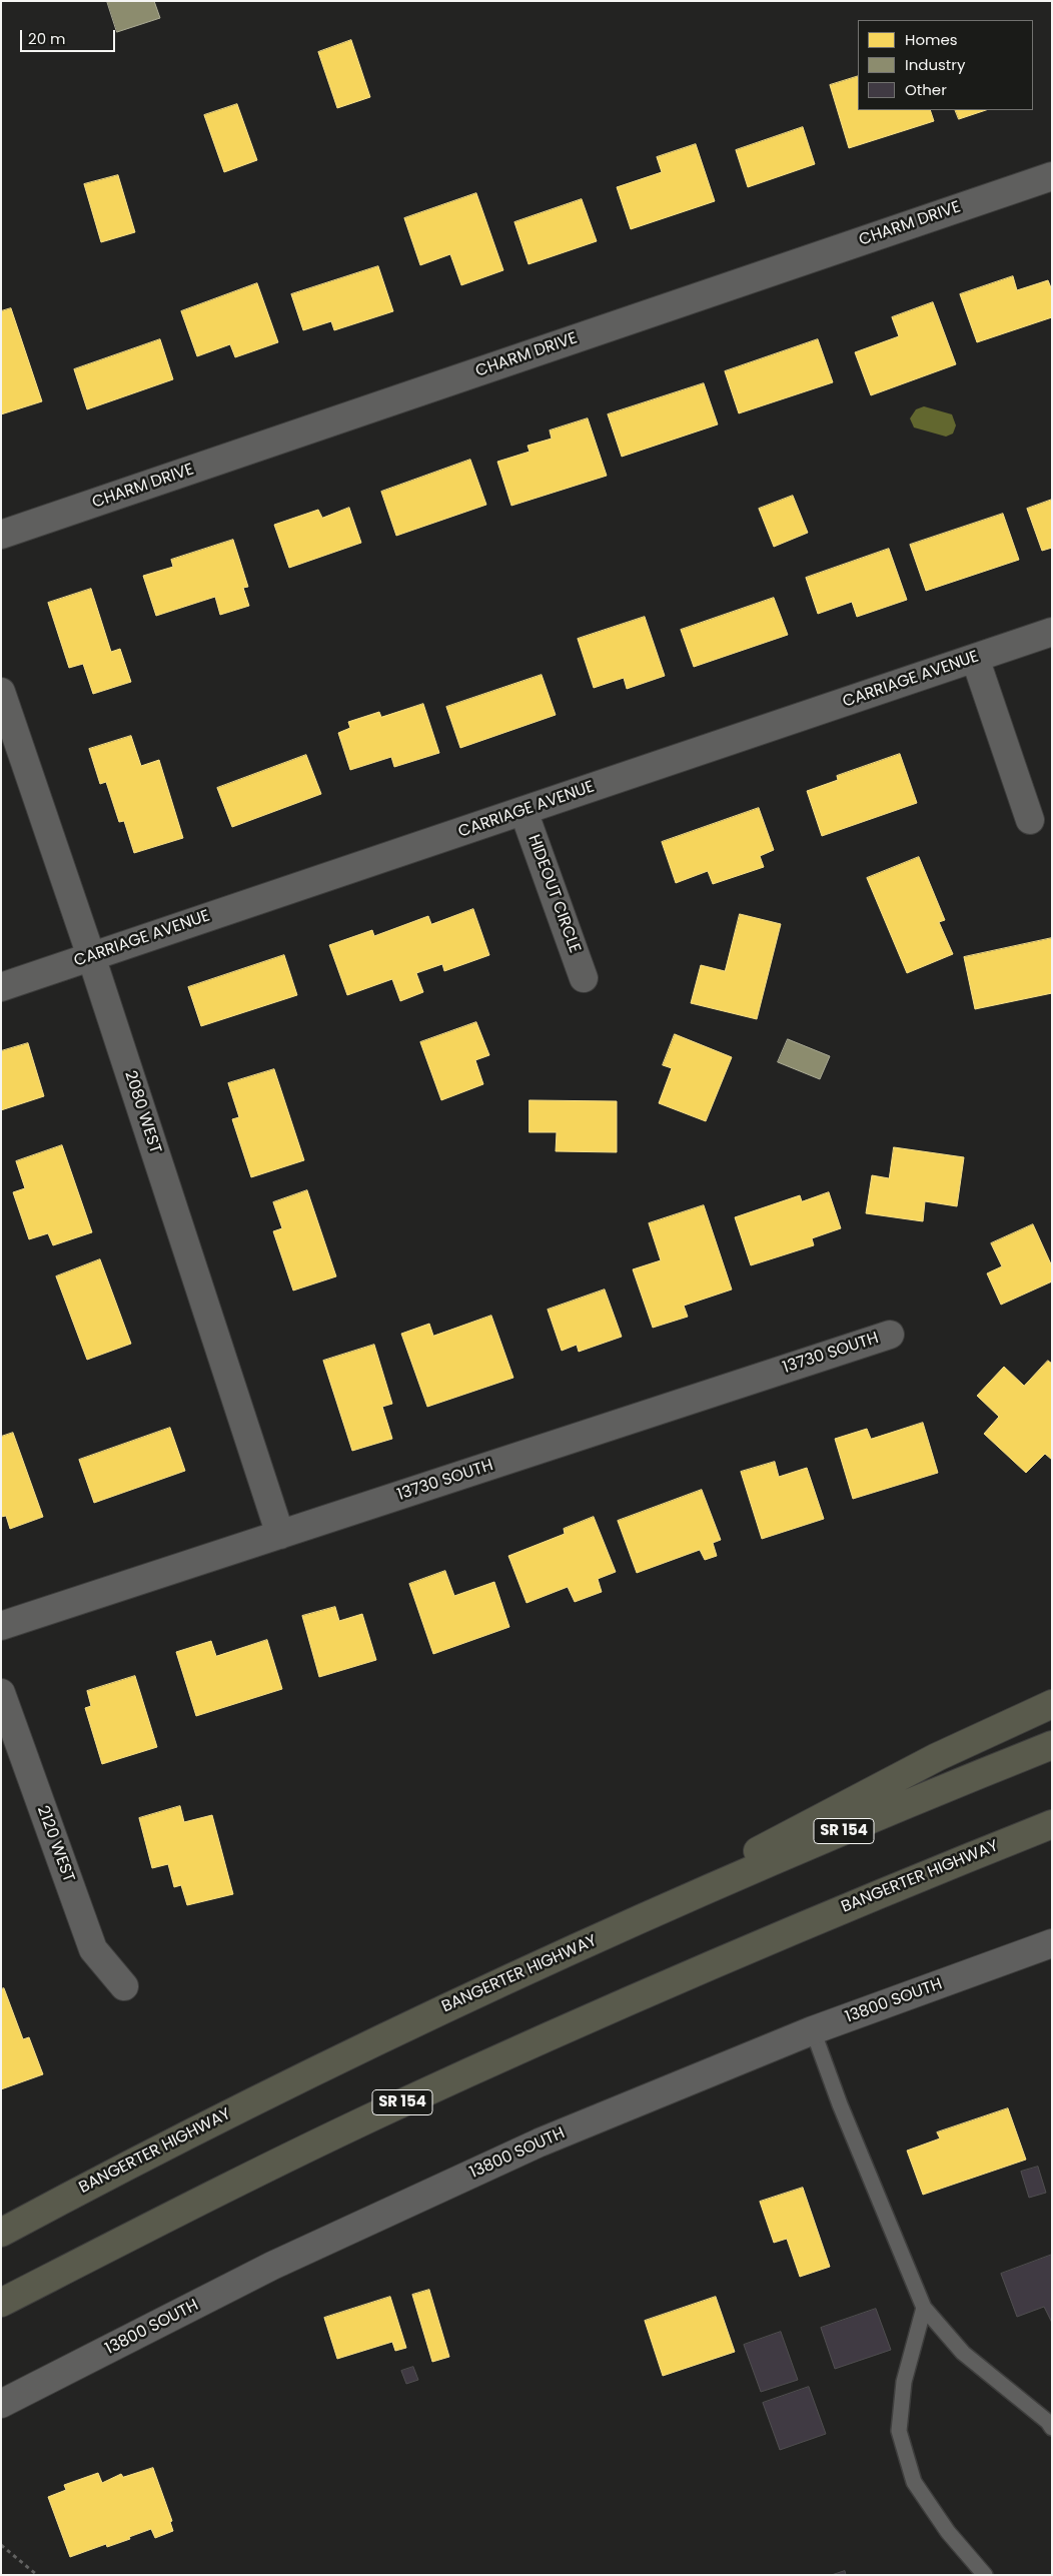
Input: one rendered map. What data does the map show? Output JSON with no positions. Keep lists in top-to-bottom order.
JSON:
{
  "streets": {
    "highway": ["SR 154", "BANGERTER HIGHWAY"],
    "street": [
      "CHARM DRIVE",
      "CARRIAGE AVENUE",
      "HIDEOUT CIRCLE",
      "2080 WEST",
      "13730 SOUTH",
      "2120 WEST",
      "13800 SOUTH"
    ]
  },
  "crossings": [
    ["CARRIAGE AVENUE", "HIDEOUT CIRCLE"],
    ["CARRIAGE AVENUE", "2080 WEST"],
    ["2080 WEST", "13730 SOUTH"]
  ],
  "legend": ["Homes", "Industry", "Other"],
  "scale_bar": "20 m"
}
